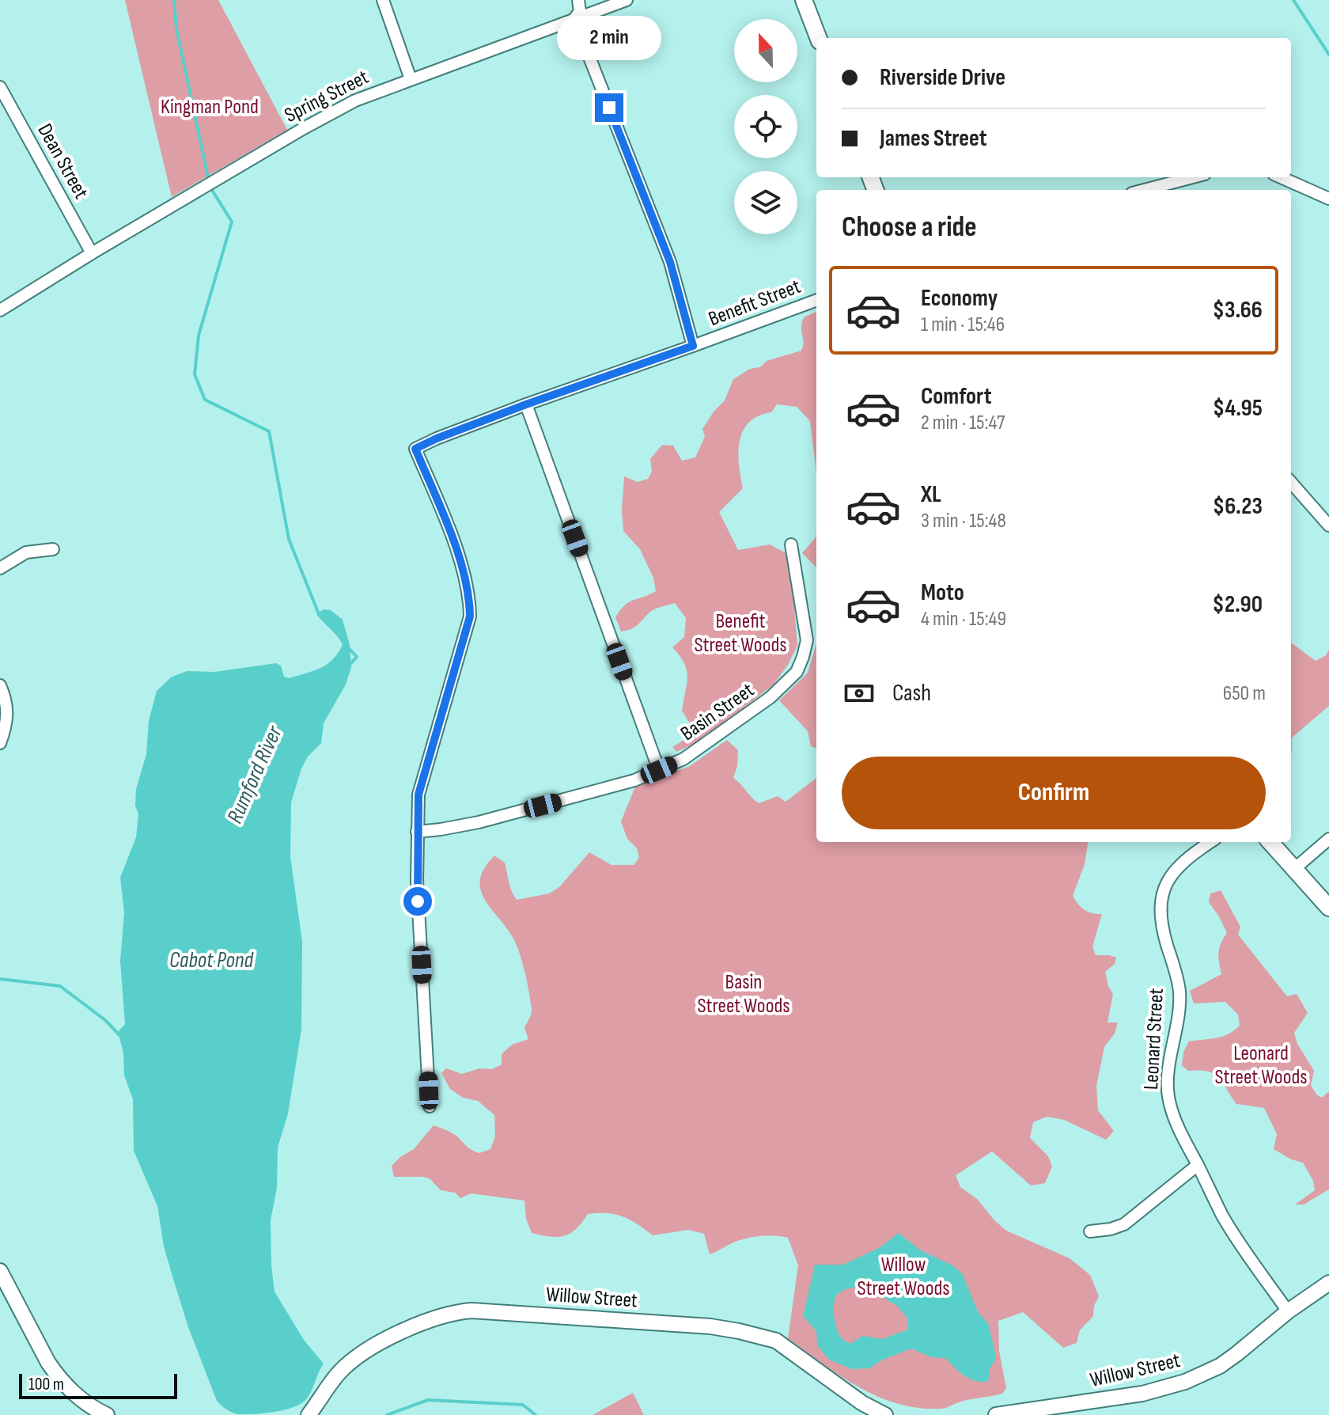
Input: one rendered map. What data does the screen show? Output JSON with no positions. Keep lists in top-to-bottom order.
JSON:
{
  "streets": {
    "street": [
      "Spring Street",
      "Dean Street",
      "Benefit Street",
      "Basin Street",
      "Leonard Street",
      "Willow Street"
    ]
  },
  "crossings": [
    ["Spring Street", "Dean Street"],
    ["Benefit Street", "Basin Street"],
    ["Leonard Street", "Willow Street"]
  ],
  "water": ["Rumford River", "Cabot Pond"],
  "parks": [
    "Kingman Pond",
    "Benefit Street Woods",
    "Basin Street Woods",
    "Leonard Street Woods",
    "Willow Street Woods"
  ],
  "scale_bar": "100 m",
  "north": "top",
  "page": {
    "bubble": "2 min",
    "banner": ["Riverside Drive", "James Street"],
    "heading": "Choose a ride",
    "list": [
      {
        "name": "Economy",
        "note": "1 min · 15:46",
        "value": "$3.66"
      },
      {
        "name": "Comfort",
        "note": "2 min · 15:47",
        "value": "$4.95"
      },
      {
        "name": "XL",
        "note": "3 min · 15:48",
        "value": "$6.23"
      },
      {
        "name": "Moto",
        "note": "4 min · 15:49",
        "value": "$2.90"
      }
    ],
    "pay": ["Cash", "650 m"],
    "buttons": "Confirm",
    "scale": "100 m"
  }
}
